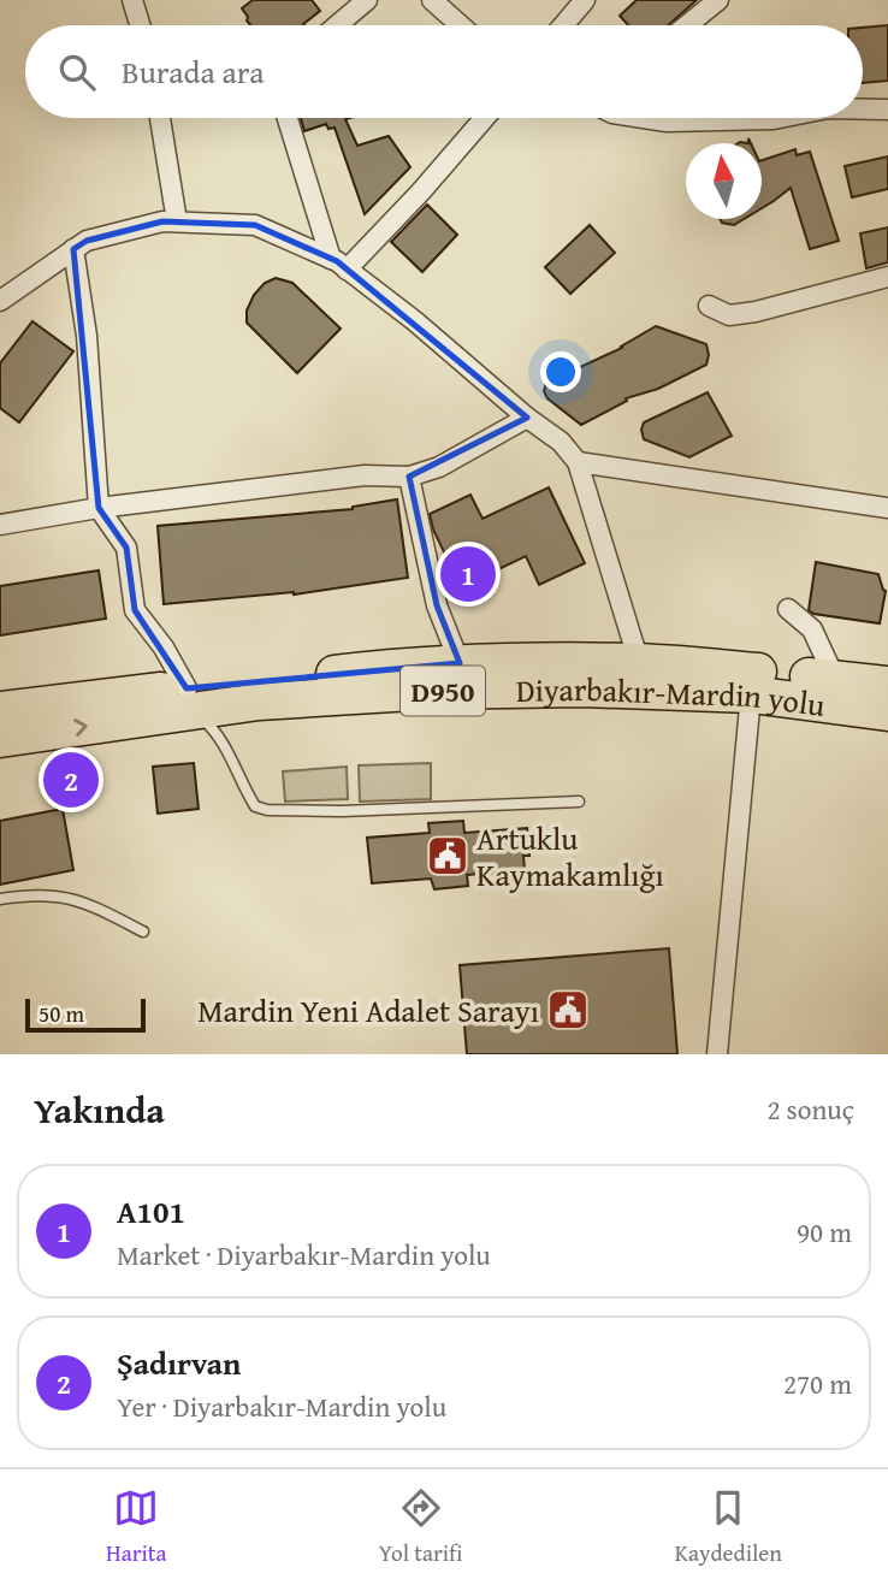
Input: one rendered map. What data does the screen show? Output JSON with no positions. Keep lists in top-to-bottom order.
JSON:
{
  "streets": {
    "highway": ["D950", "Diyarbakır-Mardin yolu"]
  },
  "places": {
    "public building": ["Artuklu Kaymakamlığı", "Mardin Yeni Adalet Sarayı"]
  },
  "scale_bar": "50 m",
  "north": "top",
  "page": {
    "search": "Burada ara",
    "pins": ["1", "2"],
    "scale": "50 m",
    "heading": ["Yakında", "2 sonuç"],
    "list": [
      {
        "mark": "1",
        "name": "A101",
        "note": "Market · Diyarbakır-Mardin yolu",
        "value": "90 m"
      },
      {
        "mark": "2",
        "name": "Şadırvan",
        "note": "Yer · Diyarbakır-Mardin yolu",
        "value": "270 m"
      }
    ],
    "nav": ["Harita", "Yol tarifi", "Kaydedilen"]
  }
}
